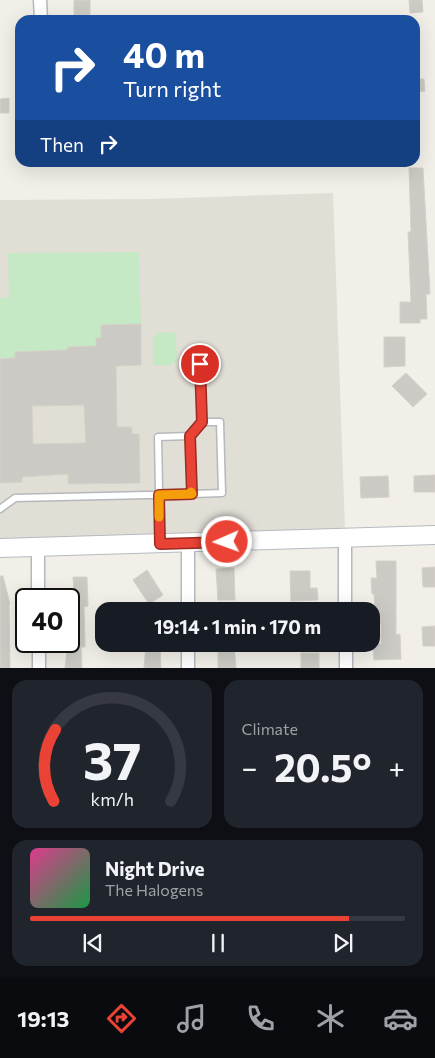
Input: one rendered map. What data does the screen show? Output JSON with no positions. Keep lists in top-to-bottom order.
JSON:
{
  "page": {
    "turn": ["40 m", "Turn right"],
    "then": "Then",
    "limit": "40",
    "trip": "19:14 · 1 min · 170 m",
    "tile": "Climate",
    "heat": ["−", "20.5°", "+"],
    "song": ["Night Drive", "The Halogens"],
    "tabs": "19:13",
    "gauge": ["37", "km/h"]
  }
}
